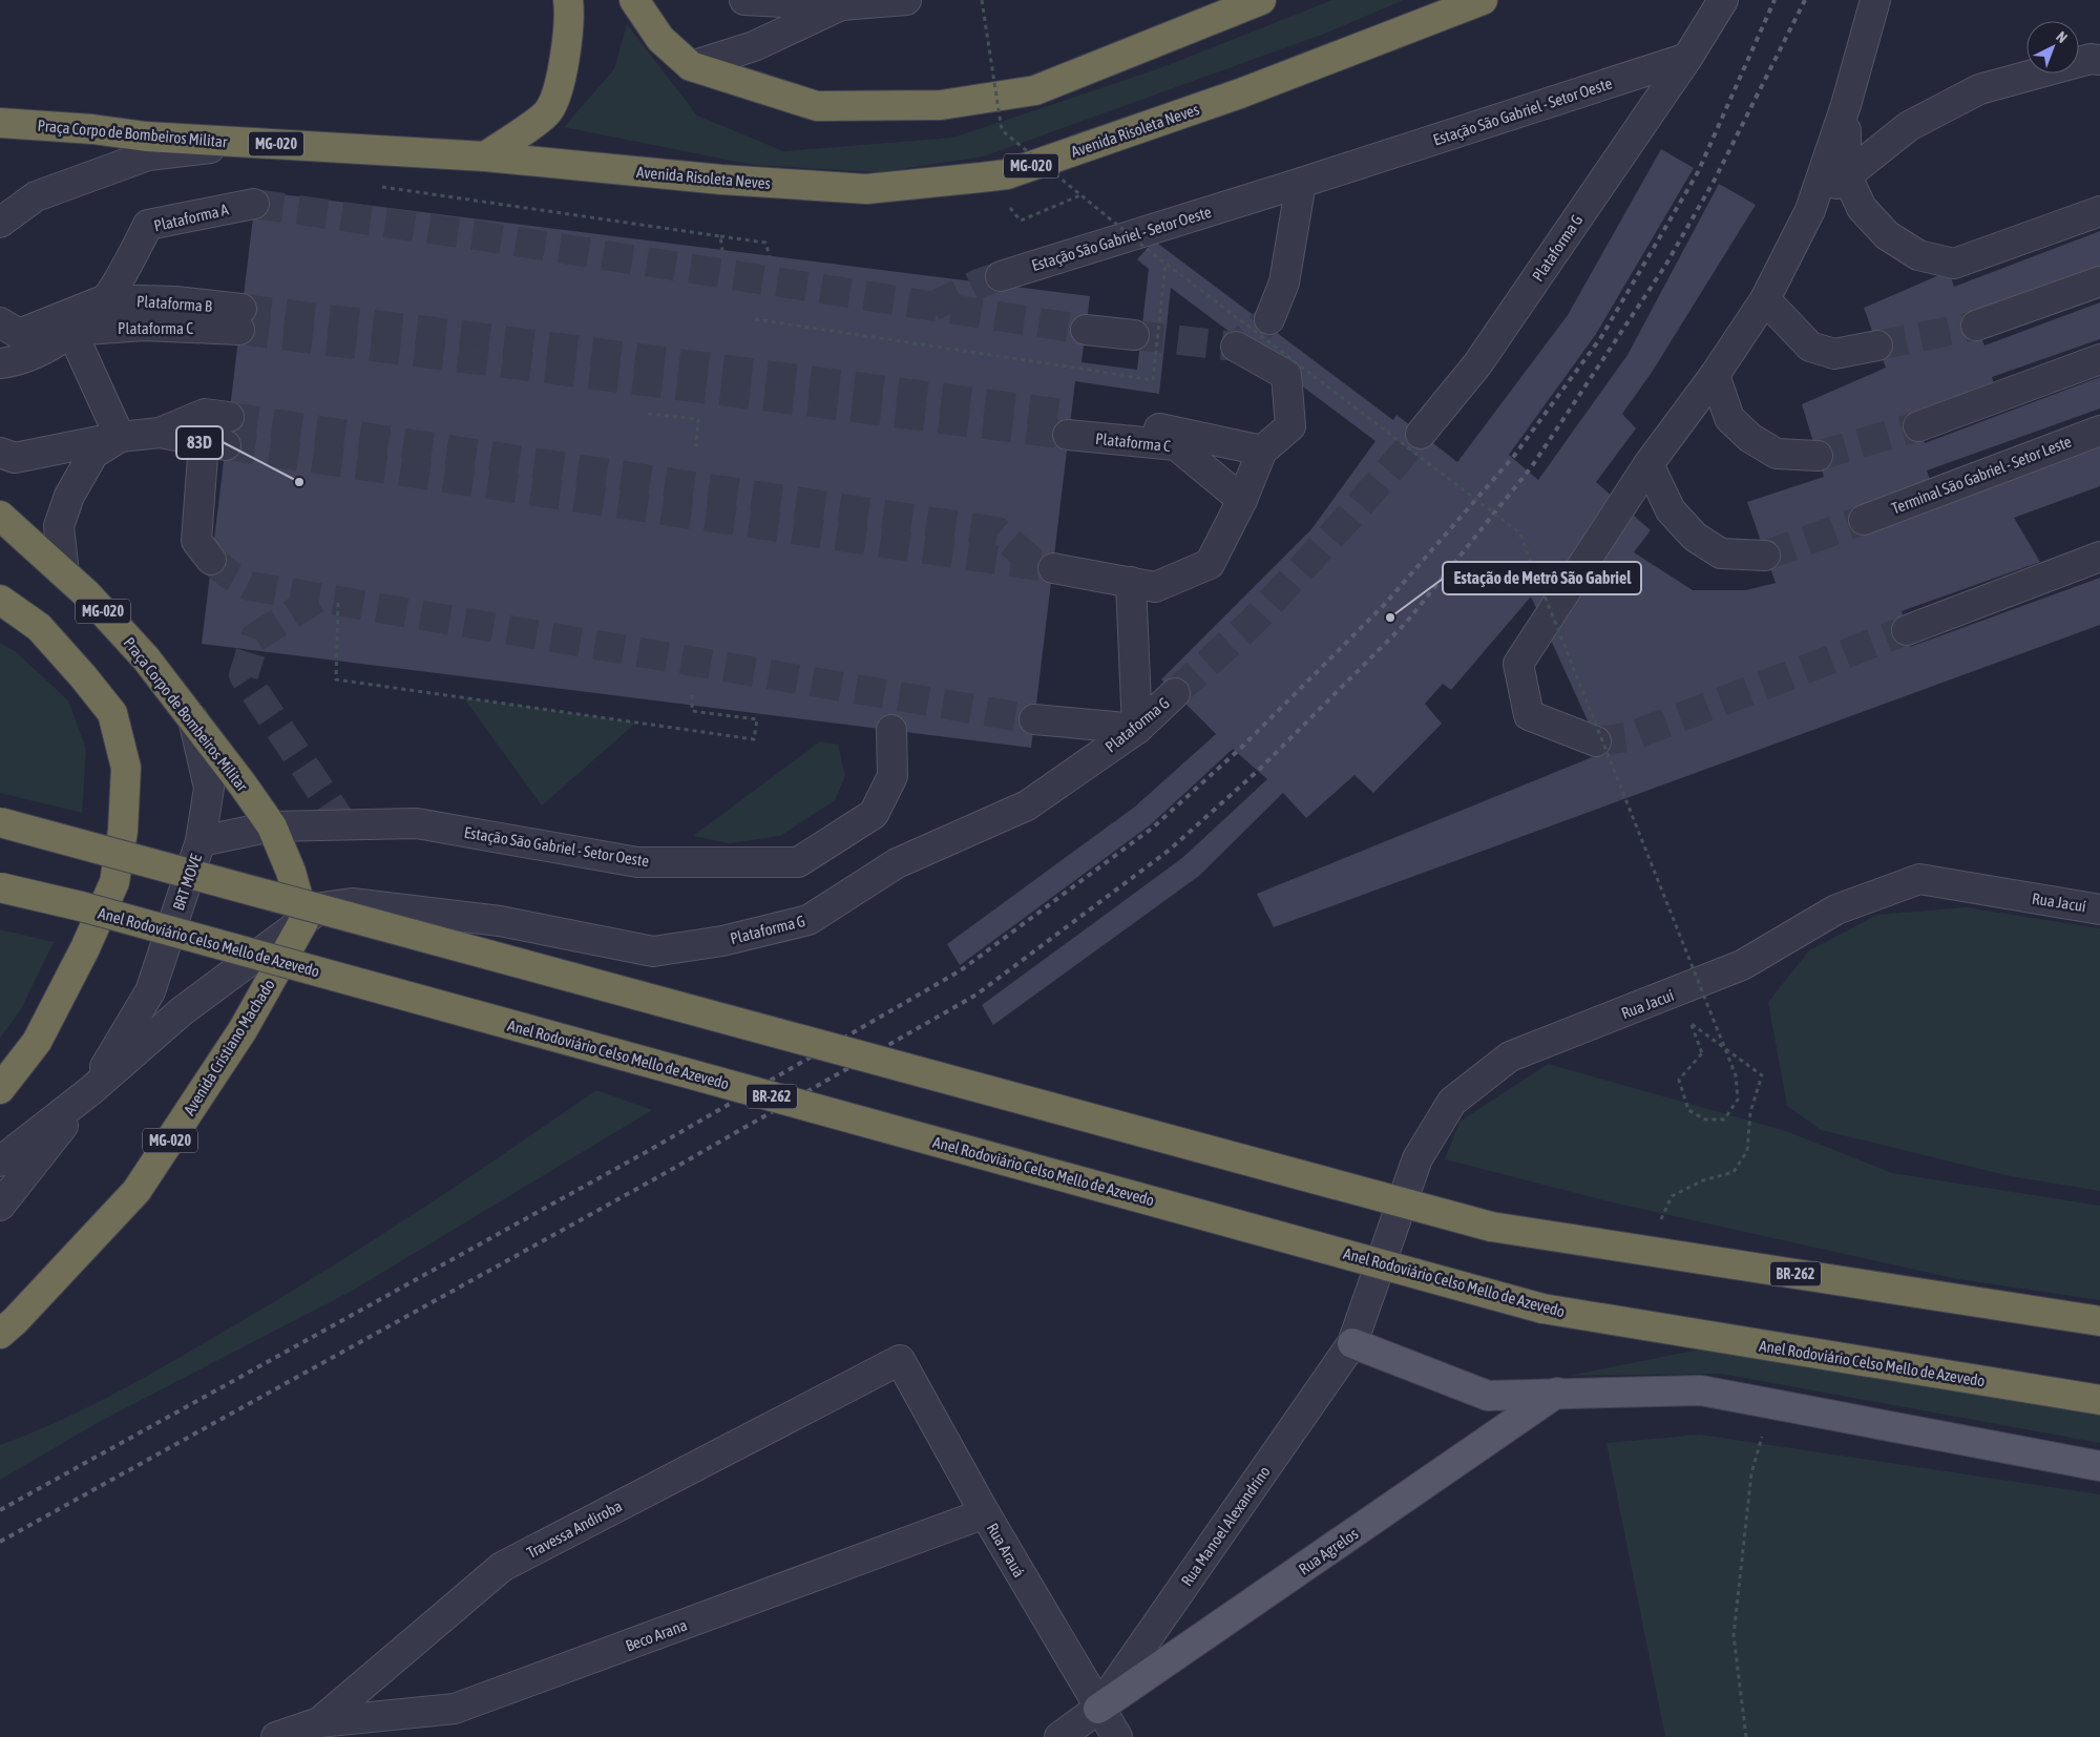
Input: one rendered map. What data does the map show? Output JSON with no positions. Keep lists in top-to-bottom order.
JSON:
{
  "streets": {
    "highway": [
      "Avenida Risoleta Neves",
      "Praça Corpo de Bombeiros Militar",
      "MG-020",
      "Anel Rodoviário Celso Mello de Azevedo",
      "Avenida Cristiano Machado",
      "BR-262"
    ],
    "main road": ["Rua Agrelos"],
    "street": [
      "Estação São Gabriel - Setor Oeste",
      "Plataforma A",
      "Plataforma G",
      "Plataforma B",
      "Plataforma C",
      "Terminal São Gabriel - Setor Leste",
      "BRT MOVE",
      "Rua Jacuí",
      "Rua Manoel Alexandrino",
      "Travessa Andiroba",
      "Rua Arauá",
      "Beco Arana"
    ]
  },
  "crossings": [
    ["Estação São Gabriel - Setor Oeste", "Praça Corpo de Bombeiros Militar"],
    ["Estação São Gabriel - Setor Oeste", "Plataforma G"],
    ["Estação São Gabriel - Setor Oeste", "BRT MOVE"],
    ["Avenida Risoleta Neves", "Praça Corpo de Bombeiros Militar"],
    ["Praça Corpo de Bombeiros Militar", "Plataforma G"],
    ["Praça Corpo de Bombeiros Militar", "BRT MOVE"],
    ["Praça Corpo de Bombeiros Militar", "Avenida Cristiano Machado"],
    ["Plataforma A", "Plataforma B"],
    ["Plataforma G", "Avenida Cristiano Machado"],
    ["Plataforma B", "Plataforma C"],
    ["Rua Jacuí", "Rua Manoel Alexandrino"],
    ["Rua Manoel Alexandrino", "Rua Arauá"],
    ["Rua Manoel Alexandrino", "Rua Agrelos"],
    ["Travessa Andiroba", "Rua Arauá"],
    ["Travessa Andiroba", "Beco Arana"],
    ["Rua Arauá", "Rua Agrelos"],
    ["Rua Arauá", "Beco Arana"]
  ],
  "places": ["83D", "Estação de Metrô São Gabriel"],
  "north": "top right"
}
